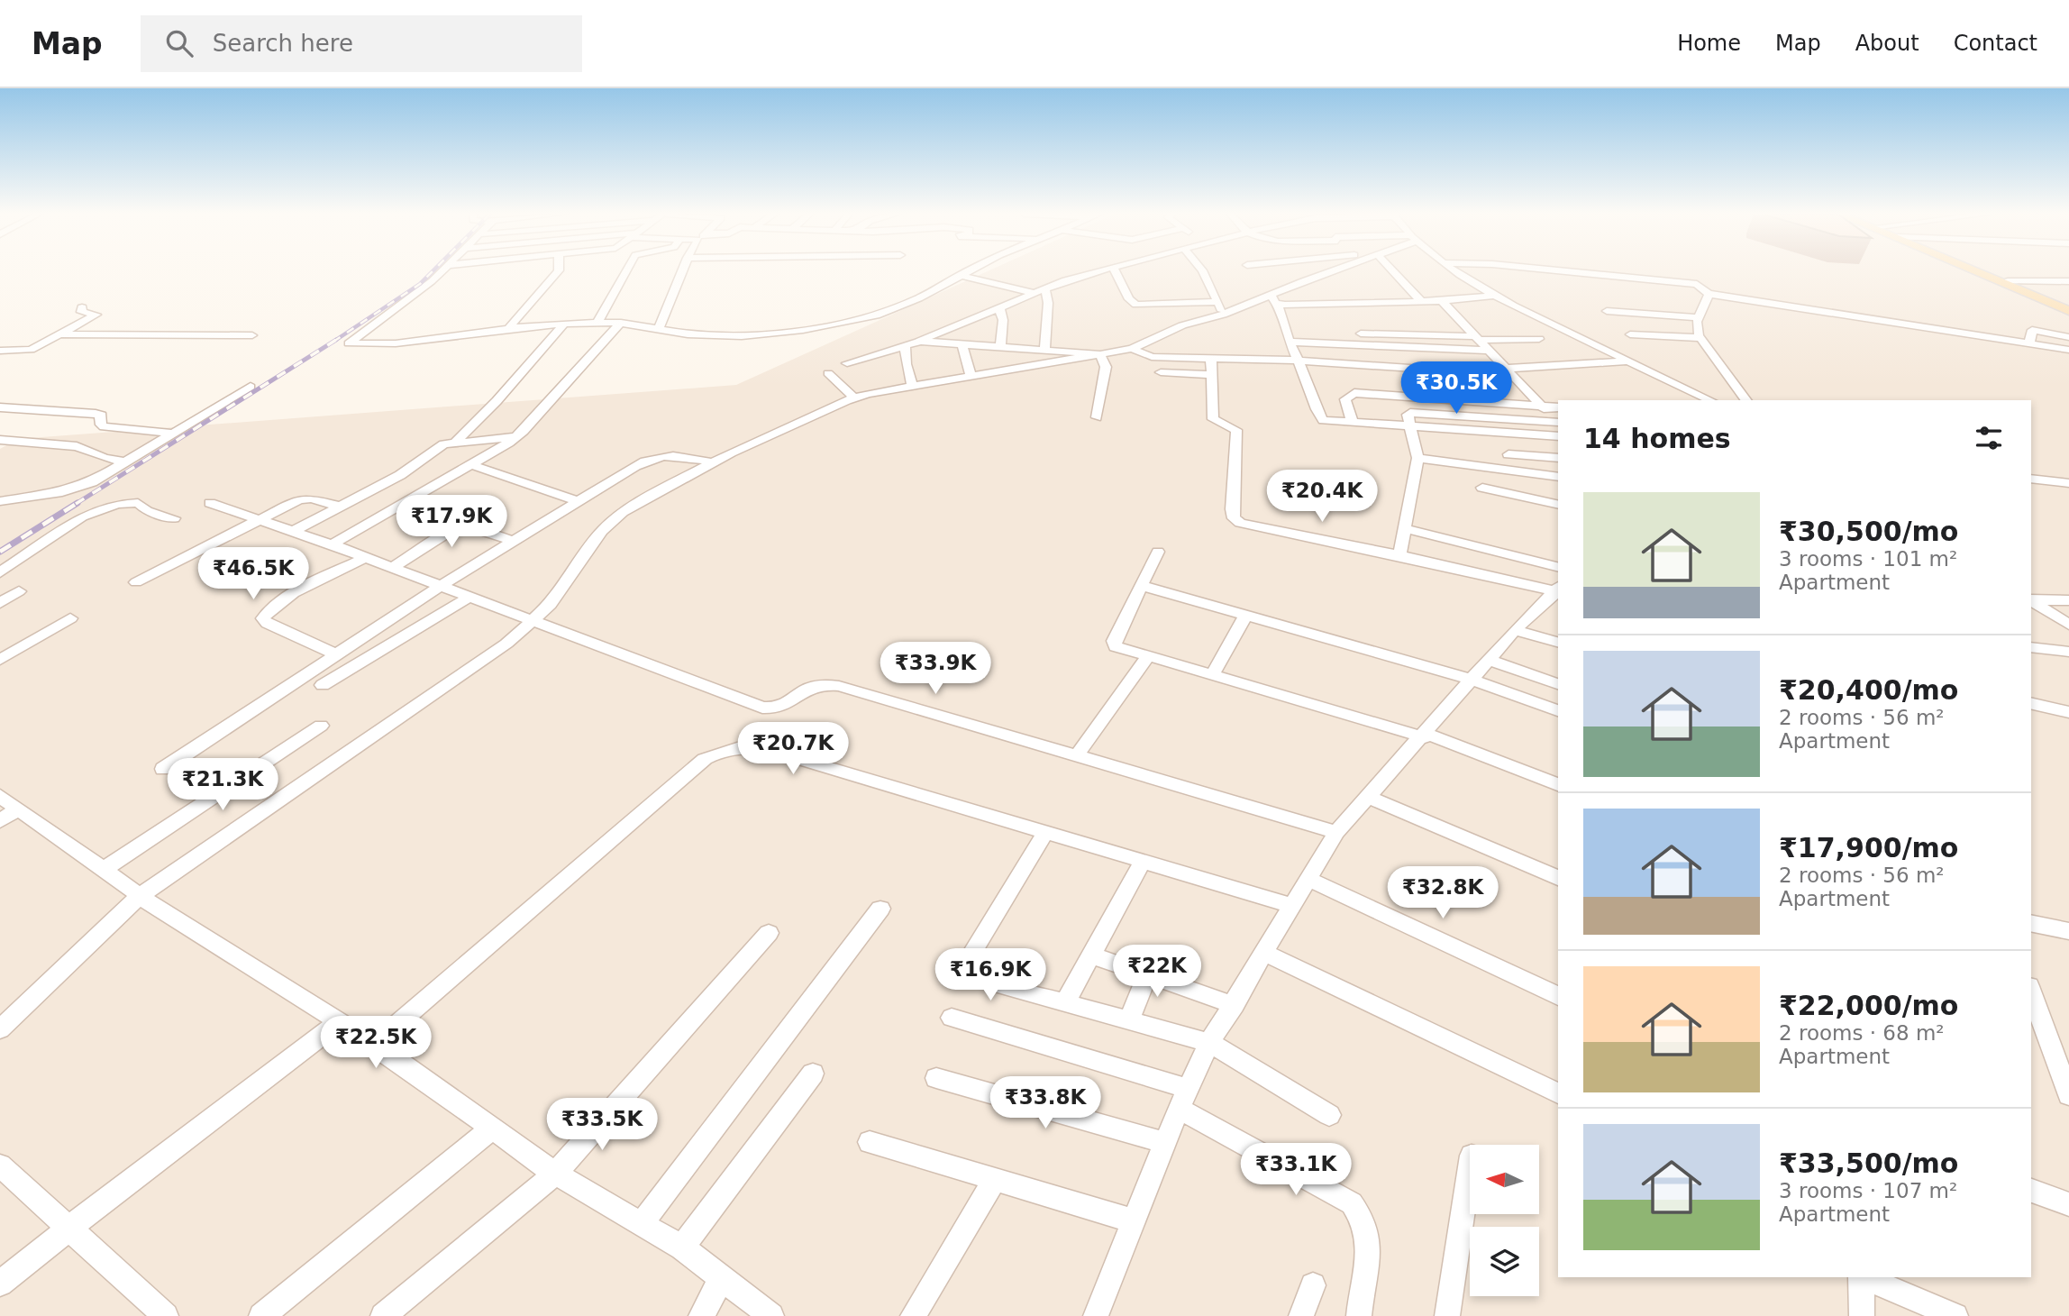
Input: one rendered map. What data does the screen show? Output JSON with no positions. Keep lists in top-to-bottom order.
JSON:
{
  "north": "left",
  "page": {
    "header": "Map",
    "search": "Search here",
    "nav": [
      "Home",
      "Map",
      "About",
      "Contact"
    ],
    "price": [
      "₹30.5K",
      "₹20.4K",
      "₹17.9K",
      "₹46.5K",
      "₹33.9K",
      "₹20.7K",
      "₹21.3K",
      "₹32.8K",
      "₹22K",
      "₹16.9K",
      "₹22.5K",
      "₹33.8K",
      "₹33.5K",
      "₹33.1K"
    ],
    "heading": "14 homes",
    "list": [
      {
        "name": "₹30,500/mo",
        "note": "3 rooms · 101 m² · Apartment"
      },
      {
        "name": "₹20,400/mo",
        "note": "2 rooms · 56 m² · Apartment"
      },
      {
        "name": "₹17,900/mo",
        "note": "2 rooms · 56 m² · Apartment"
      },
      {
        "name": "₹22,000/mo",
        "note": "2 rooms · 68 m² · Apartment"
      },
      {
        "name": "₹33,500/mo",
        "note": "3 rooms · 107 m² · Apartment"
      }
    ]
  }
}
